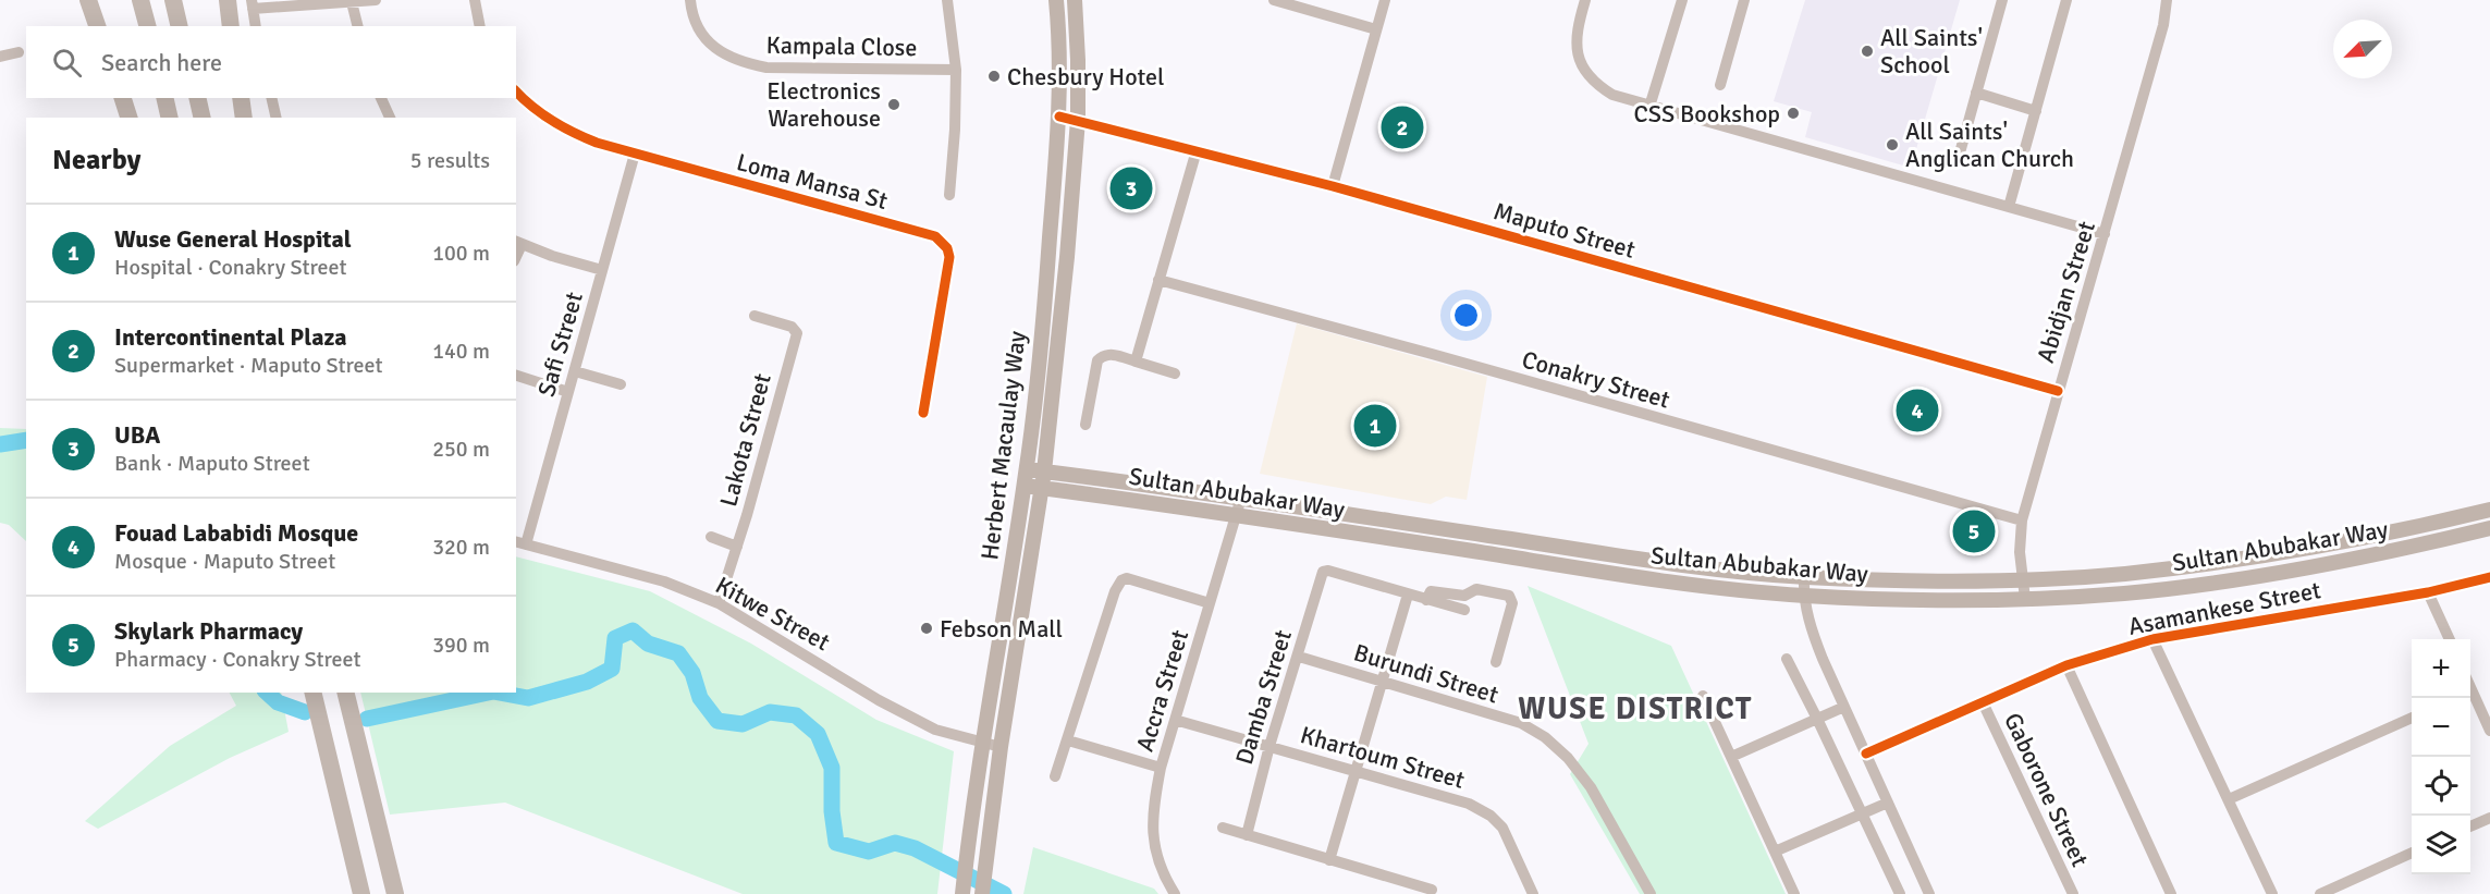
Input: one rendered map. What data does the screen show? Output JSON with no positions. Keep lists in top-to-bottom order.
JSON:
{
  "streets": {
    "main road": ["Herbert Macaulay Way", "Sultan Abubakar Way"],
    "street": [
      "Kampala Close",
      "Loma Mansa St",
      "Maputo Street",
      "Abidjan Street",
      "Safi Street",
      "Conakry Street",
      "Lakota Street",
      "Asamankese Street",
      "Kitwe Street",
      "Burundi Street",
      "Accra Street",
      "Damba Street",
      "Khartoum Street",
      "Gaborone Street"
    ]
  },
  "crossings": [
    ["Loma Mansa St", "Safi Street"],
    ["Maputo Street", "Abidjan Street"],
    ["Maputo Street", "Herbert Macaulay Way"],
    ["Abidjan Street", "Conakry Street"],
    ["Abidjan Street", "Sultan Abubakar Way"],
    ["Safi Street", "Kitwe Street"],
    ["Lakota Street", "Kitwe Street"],
    ["Herbert Macaulay Way", "Sultan Abubakar Way"],
    ["Herbert Macaulay Way", "Kitwe Street"],
    ["Sultan Abubakar Way", "Accra Street"],
    ["Asamankese Street", "Gaborone Street"],
    ["Burundi Street", "Damba Street"],
    ["Accra Street", "Khartoum Street"],
    ["Damba Street", "Khartoum Street"]
  ],
  "districts": ["WUSE DISTRICT"],
  "places": [
    "All Saints' School",
    "Chesbury Hotel",
    "Electronics Warehouse",
    "CSS Bookshop",
    "All Saints' Anglican Church",
    "Febson Mall"
  ],
  "north": "bottom left",
  "page": {
    "search": "Search here",
    "pins": [
      "2",
      "3",
      "4",
      "1",
      "5"
    ],
    "heading": ["Nearby", "5 results"],
    "list": [
      {
        "mark": "1",
        "name": "Wuse General Hospital",
        "note": "Hospital · Conakry Street",
        "value": "100 m"
      },
      {
        "mark": "2",
        "name": "Intercontinental Plaza",
        "note": "Supermarket · Maputo Street",
        "value": "140 m"
      },
      {
        "mark": "3",
        "name": "UBA",
        "note": "Bank · Maputo Street",
        "value": "250 m"
      },
      {
        "mark": "4",
        "name": "Fouad Lababidi Mosque",
        "note": "Mosque · Maputo Street",
        "value": "320 m"
      },
      {
        "mark": "5",
        "name": "Skylark Pharmacy",
        "note": "Pharmacy · Conakry Street",
        "value": "390 m"
      }
    ],
    "map_buttons": ["+", "−"]
  }
}
